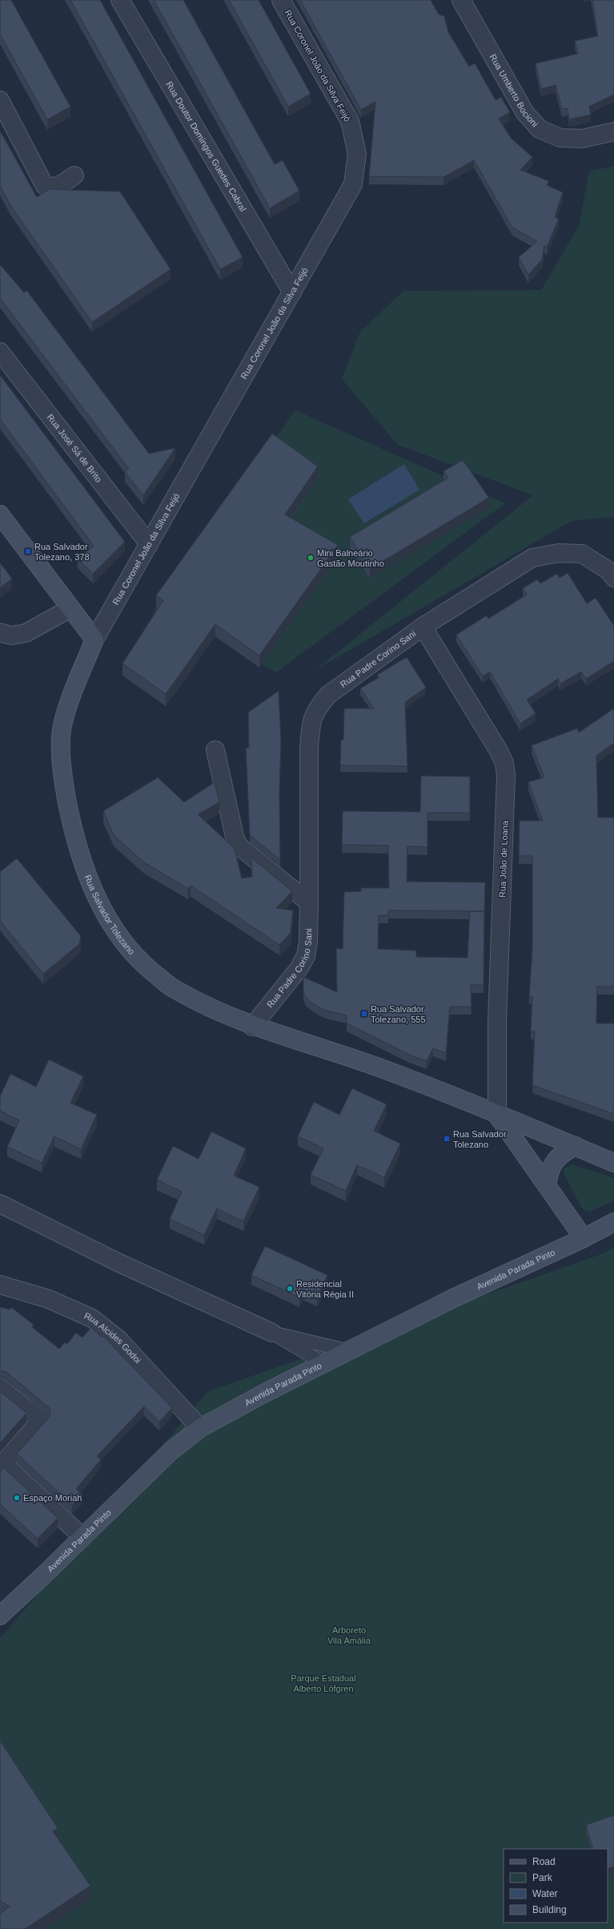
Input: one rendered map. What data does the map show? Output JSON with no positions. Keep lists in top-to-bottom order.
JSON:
{
  "streets": {
    "street": [
      "Rua Coronel João da Silva Feijó",
      "Rua Umberto Bocioni",
      "Rua Doutor Domingos Guedes Cabral",
      "Rua José Sá de Brito",
      "Rua Padre Corino Sani",
      "Rua João de Loana",
      "Rua Salvador Tolezano",
      "Avenida Parada Pinto",
      "Rua Alcides Godoi"
    ]
  },
  "crossings": [
    ["Rua Coronel João da Silva Feijó", "Rua Doutor Domingos Guedes Cabral"],
    ["Rua Coronel João da Silva Feijó", "Rua José Sá de Brito"],
    ["Rua Coronel João da Silva Feijó", "Rua Salvador Tolezano"],
    ["Rua Padre Corino Sani", "Rua João de Loana"],
    ["Rua Padre Corino Sani", "Rua Salvador Tolezano"],
    ["Rua João de Loana", "Rua Salvador Tolezano"],
    ["Avenida Parada Pinto", "Rua Alcides Godoi"]
  ],
  "parks": ["Arboreto Vila Amália", "Parque Estadual Alberto Löfgren"],
  "places": {
    "transit": ["Rua Salvador Tolezano, 378", "Rua Salvador Tolezano, 555", "Rua Salvador Tolezano"],
    "other": ["Mini Balneário Gastão Moutinho", "Residencial Vitória Régia II", "Espaço Moriah"]
  },
  "legend": [
    "Road",
    "Park",
    "Water",
    "Building"
  ]
}
